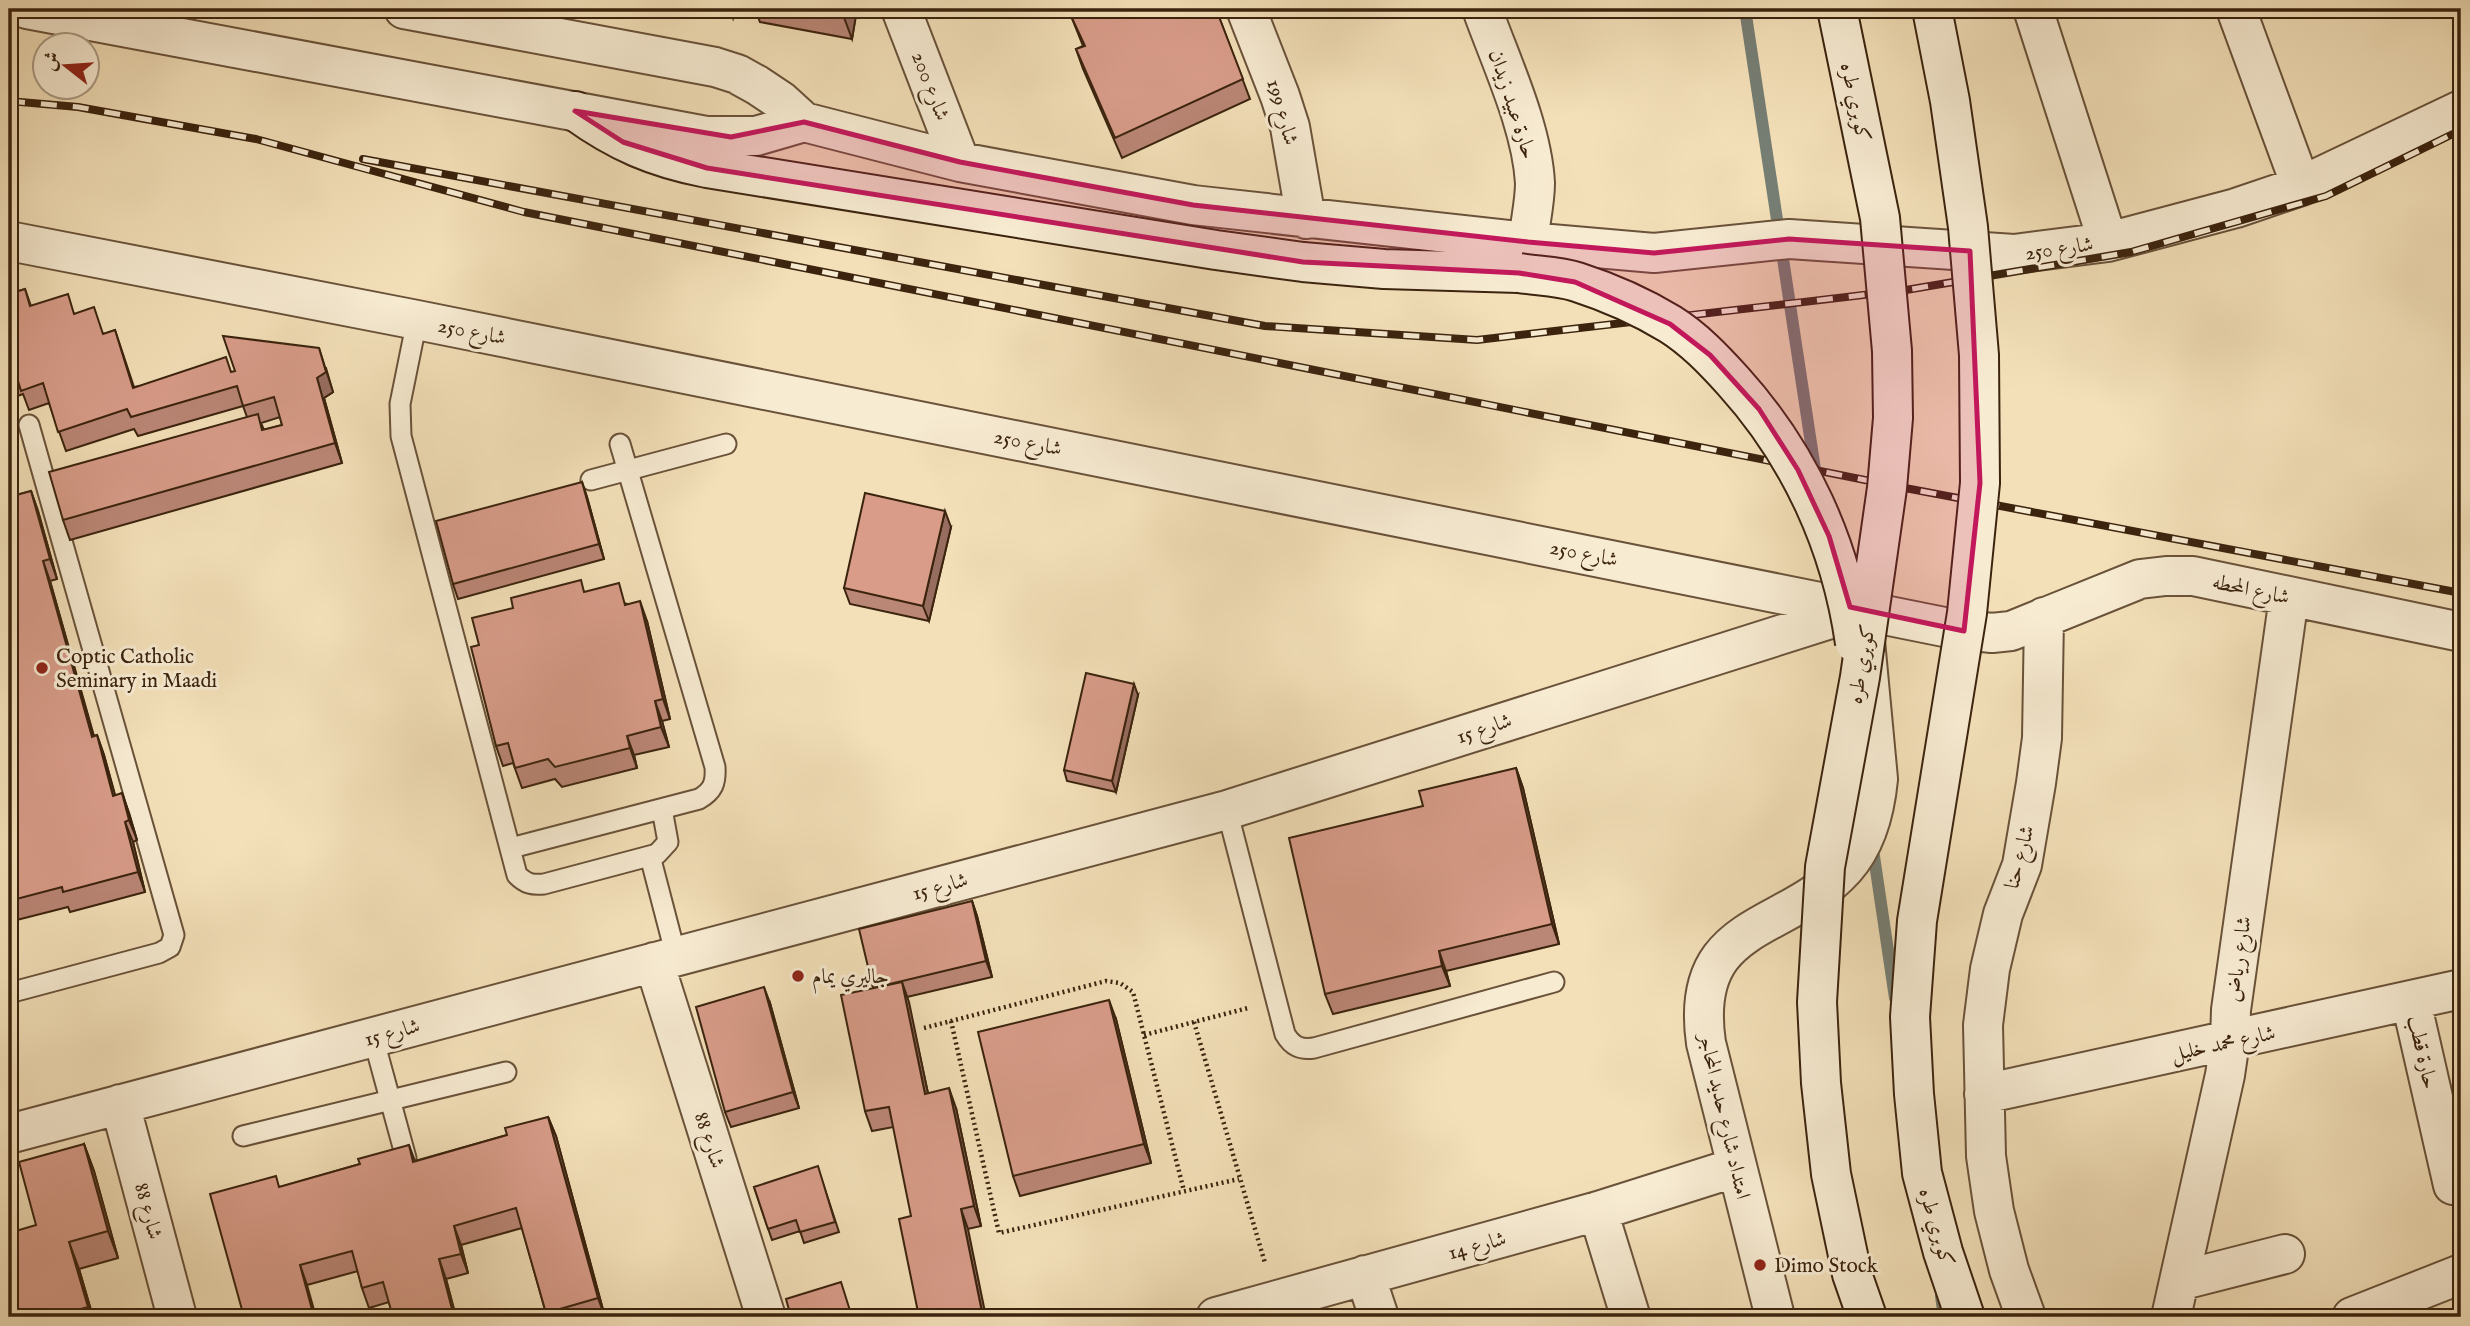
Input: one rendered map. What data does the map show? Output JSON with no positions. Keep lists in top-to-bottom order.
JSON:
{
  "streets": {
    "street": [
      "شارع 200",
      "كوبري طره",
      "حارة عبيد زيدان",
      "شارع 199",
      "شارع 250",
      "شارع المحطه",
      "شارع 15",
      "شارع حنا",
      "شارع رياض",
      "شارع محمد خليل",
      "حارة قطب",
      "امتداد شارع حديد المحاجر",
      "شارع 88",
      "شارع 14"
    ]
  },
  "crossings": [
    ["شارع 200", "شارع 250"],
    ["حارة عبيد زيدان", "شارع 250"],
    ["شارع 199", "شارع 250"],
    ["شارع 250", "شارع المحطه"],
    ["شارع 250", "شارع 15"],
    ["شارع 250", "شارع حنا"],
    ["شارع 250", "امتداد شارع حديد المحاجر"],
    ["شارع المحطه", "شارع حنا"],
    ["شارع المحطه", "شارع رياض"],
    ["شارع 15", "امتداد شارع حديد المحاجر"],
    ["شارع 15", "شارع 88"],
    ["شارع حنا", "شارع محمد خليل"],
    ["شارع رياض", "شارع محمد خليل"],
    ["شارع محمد خليل", "حارة قطب"],
    ["امتداد شارع حديد المحاجر", "شارع 14"]
  ],
  "places": ["Coptic Catholic Seminary in Maadi", "جاليري يمام", "Dimo Stock"],
  "north": "left"
}
